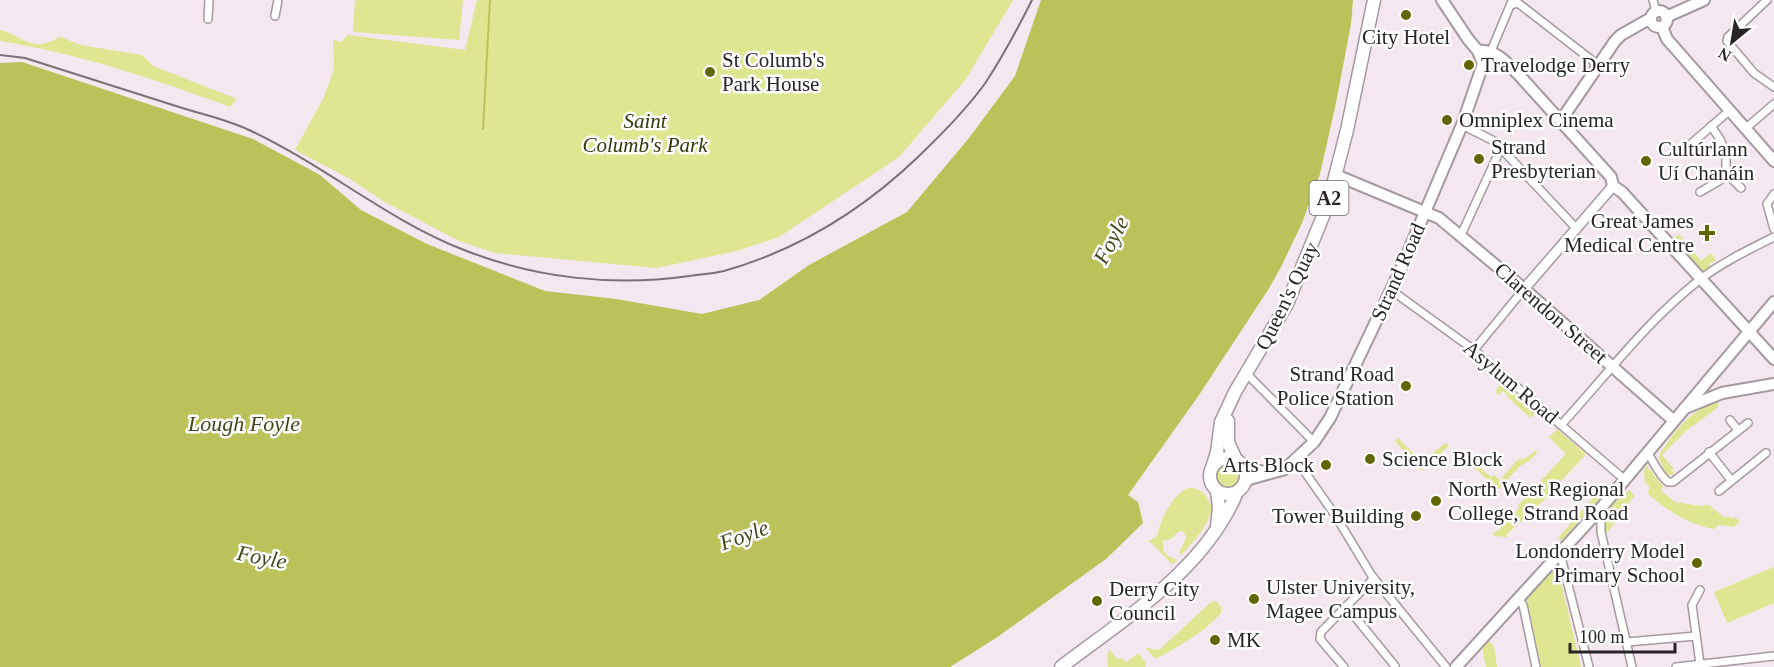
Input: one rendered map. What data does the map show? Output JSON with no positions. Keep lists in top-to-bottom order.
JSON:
{
  "streets": {
    "highway": ["A2", "Queen's Quay"],
    "main road": ["Strand Road", "Clarendon Street"],
    "street": ["Asylum Road"]
  },
  "crossings": [
    ["A2", "Strand Road"],
    ["A2", "Queen's Quay"],
    ["Strand Road", "Queen's Quay"],
    ["Strand Road", "Clarendon Street"],
    ["Strand Road", "Asylum Road"],
    ["Queen's Quay", "Clarendon Street"]
  ],
  "water": ["Foyle", "Lough Foyle"],
  "parks": ["Saint Columb's Park"],
  "places": {
    "other": [
      "City Hotel",
      "Travelodge Derry",
      "St Columb's Park House",
      "Omniplex Cinema",
      "Strand Presbyterian",
      "Cultúrlann Uí Chanáin",
      "Strand Road Police Station",
      "Science Block",
      "Arts Block",
      "North West Regional College, Strand Road",
      "Tower Building",
      "Londonderry Model Primary School",
      "Ulster University, Magee Campus",
      "Derry City Council",
      "MK"
    ],
    "health": ["Great James Medical Centre"]
  },
  "scale_bar": "100 m",
  "north": "bottom left"
}
